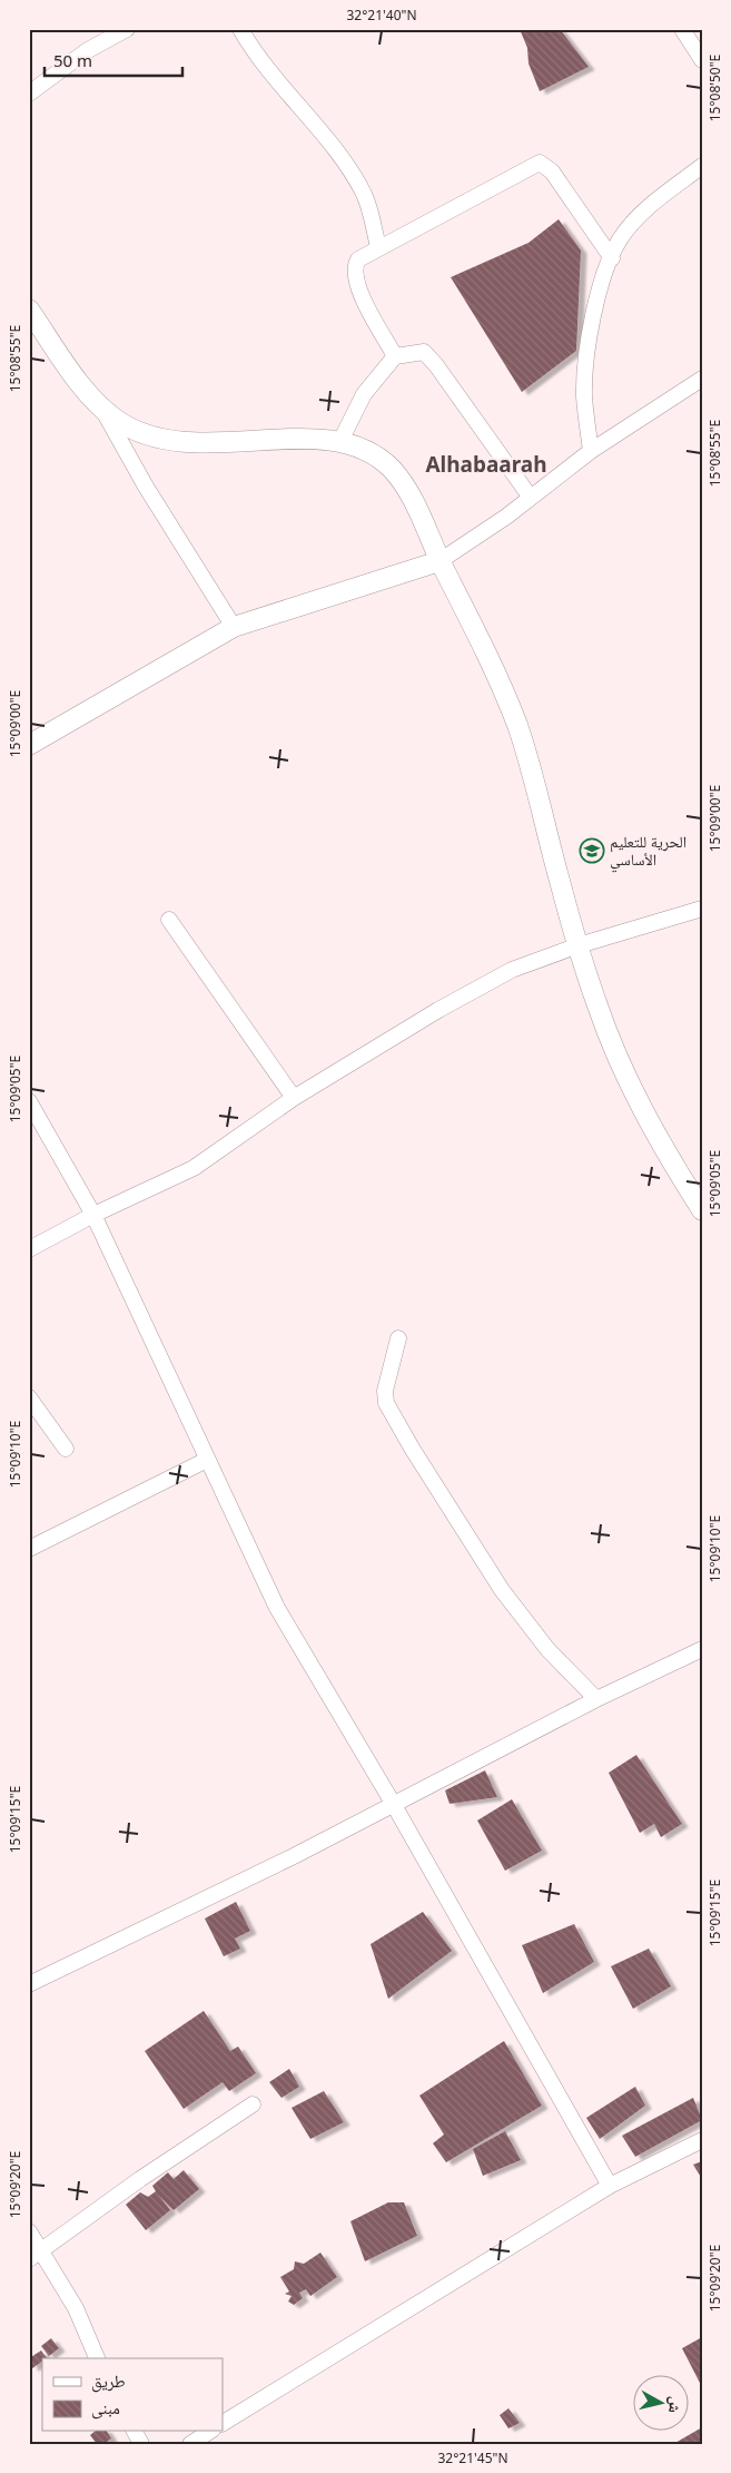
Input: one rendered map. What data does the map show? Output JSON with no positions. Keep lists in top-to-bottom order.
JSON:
{
  "districts": ["Alhabaarah"],
  "places": {
    "school or university": ["الحرية للتعليم الأساسي"]
  },
  "legend": ["طريق", "مبنى"],
  "scale_bar": "50 m",
  "north": "right",
  "coordinates": [
    "32°21'40\"N",
    "15°08'50\"E",
    "15°08'55\"E",
    "15°09'00\"E",
    "15°09'05\"E",
    "15°09'10\"E",
    "15°09'15\"E",
    "15°09'20\"E",
    "32°21'45\"N"
  ]
}
